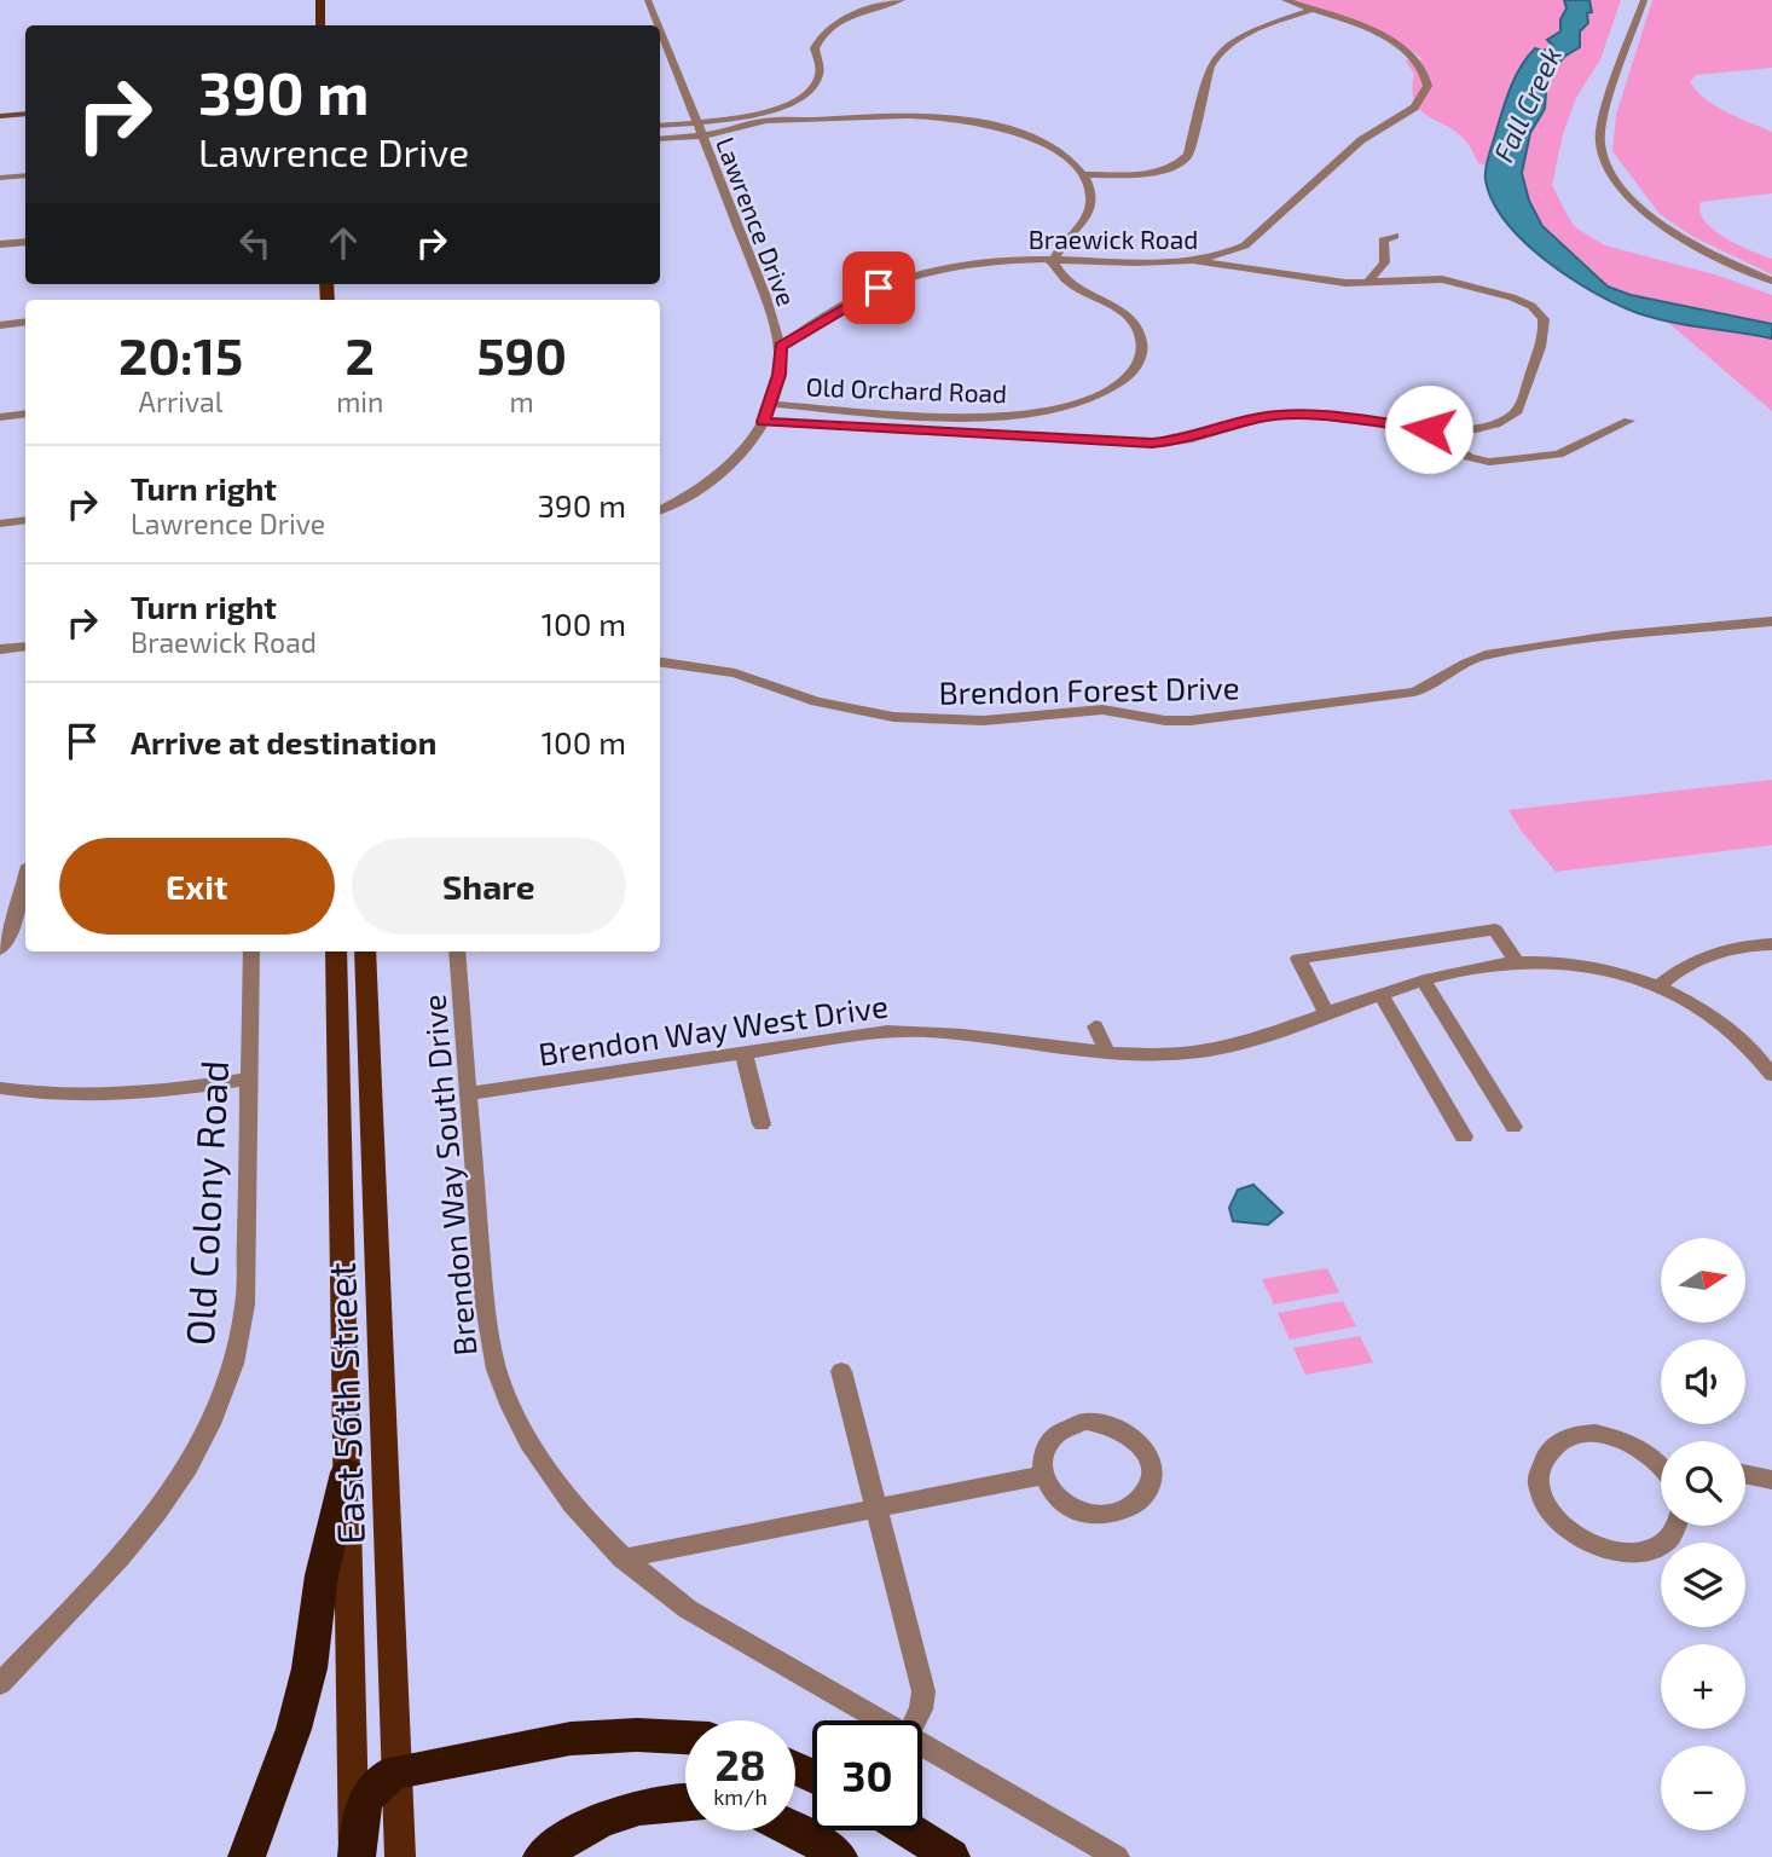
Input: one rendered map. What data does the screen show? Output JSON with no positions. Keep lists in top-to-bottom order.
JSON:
{
  "streets": {
    "main road": ["East 56th Street"],
    "street": [
      "Lawrence Drive",
      "Braewick Road",
      "Old Orchard Road",
      "Brendon Forest Drive",
      "Brendon Way West Drive",
      "Brendon Way South Drive",
      "Old Colony Road"
    ]
  },
  "crossings": [
    ["Lawrence Drive", "Braewick Road"],
    ["Lawrence Drive", "Old Orchard Road"],
    ["Braewick Road", "Old Orchard Road"],
    ["Brendon Way West Drive", "Brendon Way South Drive"]
  ],
  "water": ["Fall Creek"],
  "north": "right",
  "page": {
    "turn": ["390 m", "Lawrence Drive"],
    "eta": [
      "20:15",
      "Arrival",
      "2",
      "min",
      "590",
      "m"
    ],
    "list": [
      {
        "name": "Turn right",
        "note": "Lawrence Drive",
        "value": "390 m"
      },
      {
        "name": "Turn right",
        "note": "Braewick Road",
        "value": "100 m"
      },
      {
        "name": "Arrive at destination",
        "value": "100 m"
      }
    ],
    "buttons": ["Exit", "Share"],
    "map_buttons": ["+", "−"],
    "speed": "28 km/h",
    "limit": "30"
  }
}
